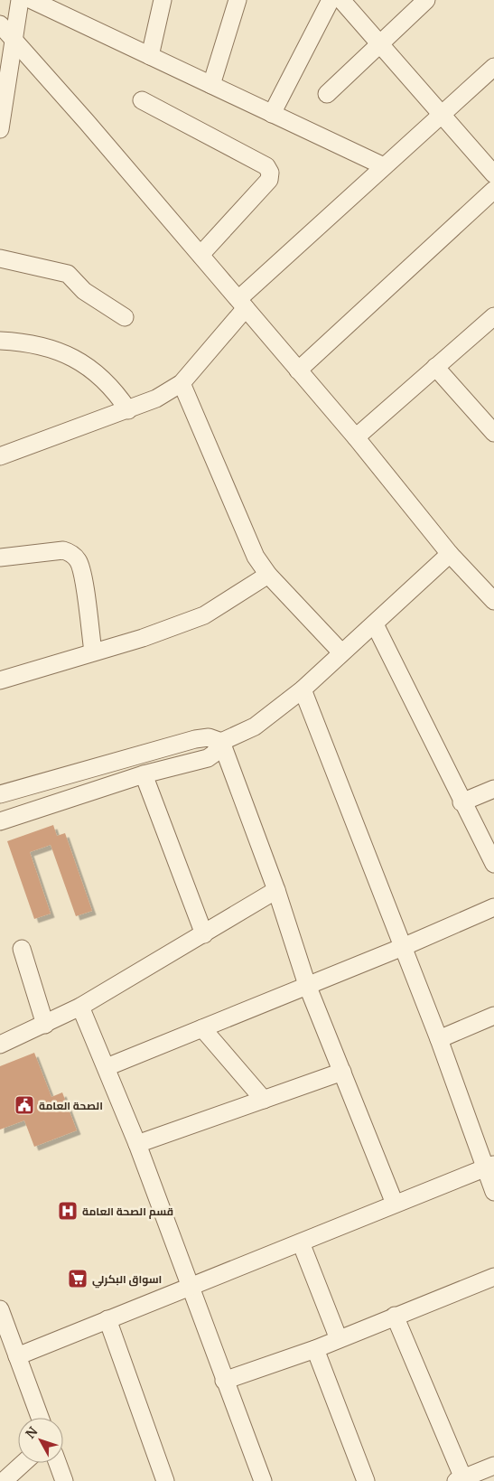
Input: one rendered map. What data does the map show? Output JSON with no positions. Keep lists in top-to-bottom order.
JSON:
{
  "places": {
    "public building": ["الصحة العامة"],
    "hospital": ["قسم الصحة العامة"],
    "supermarket": ["اسواق البكرلي"]
  },
  "north": "top left"
}
